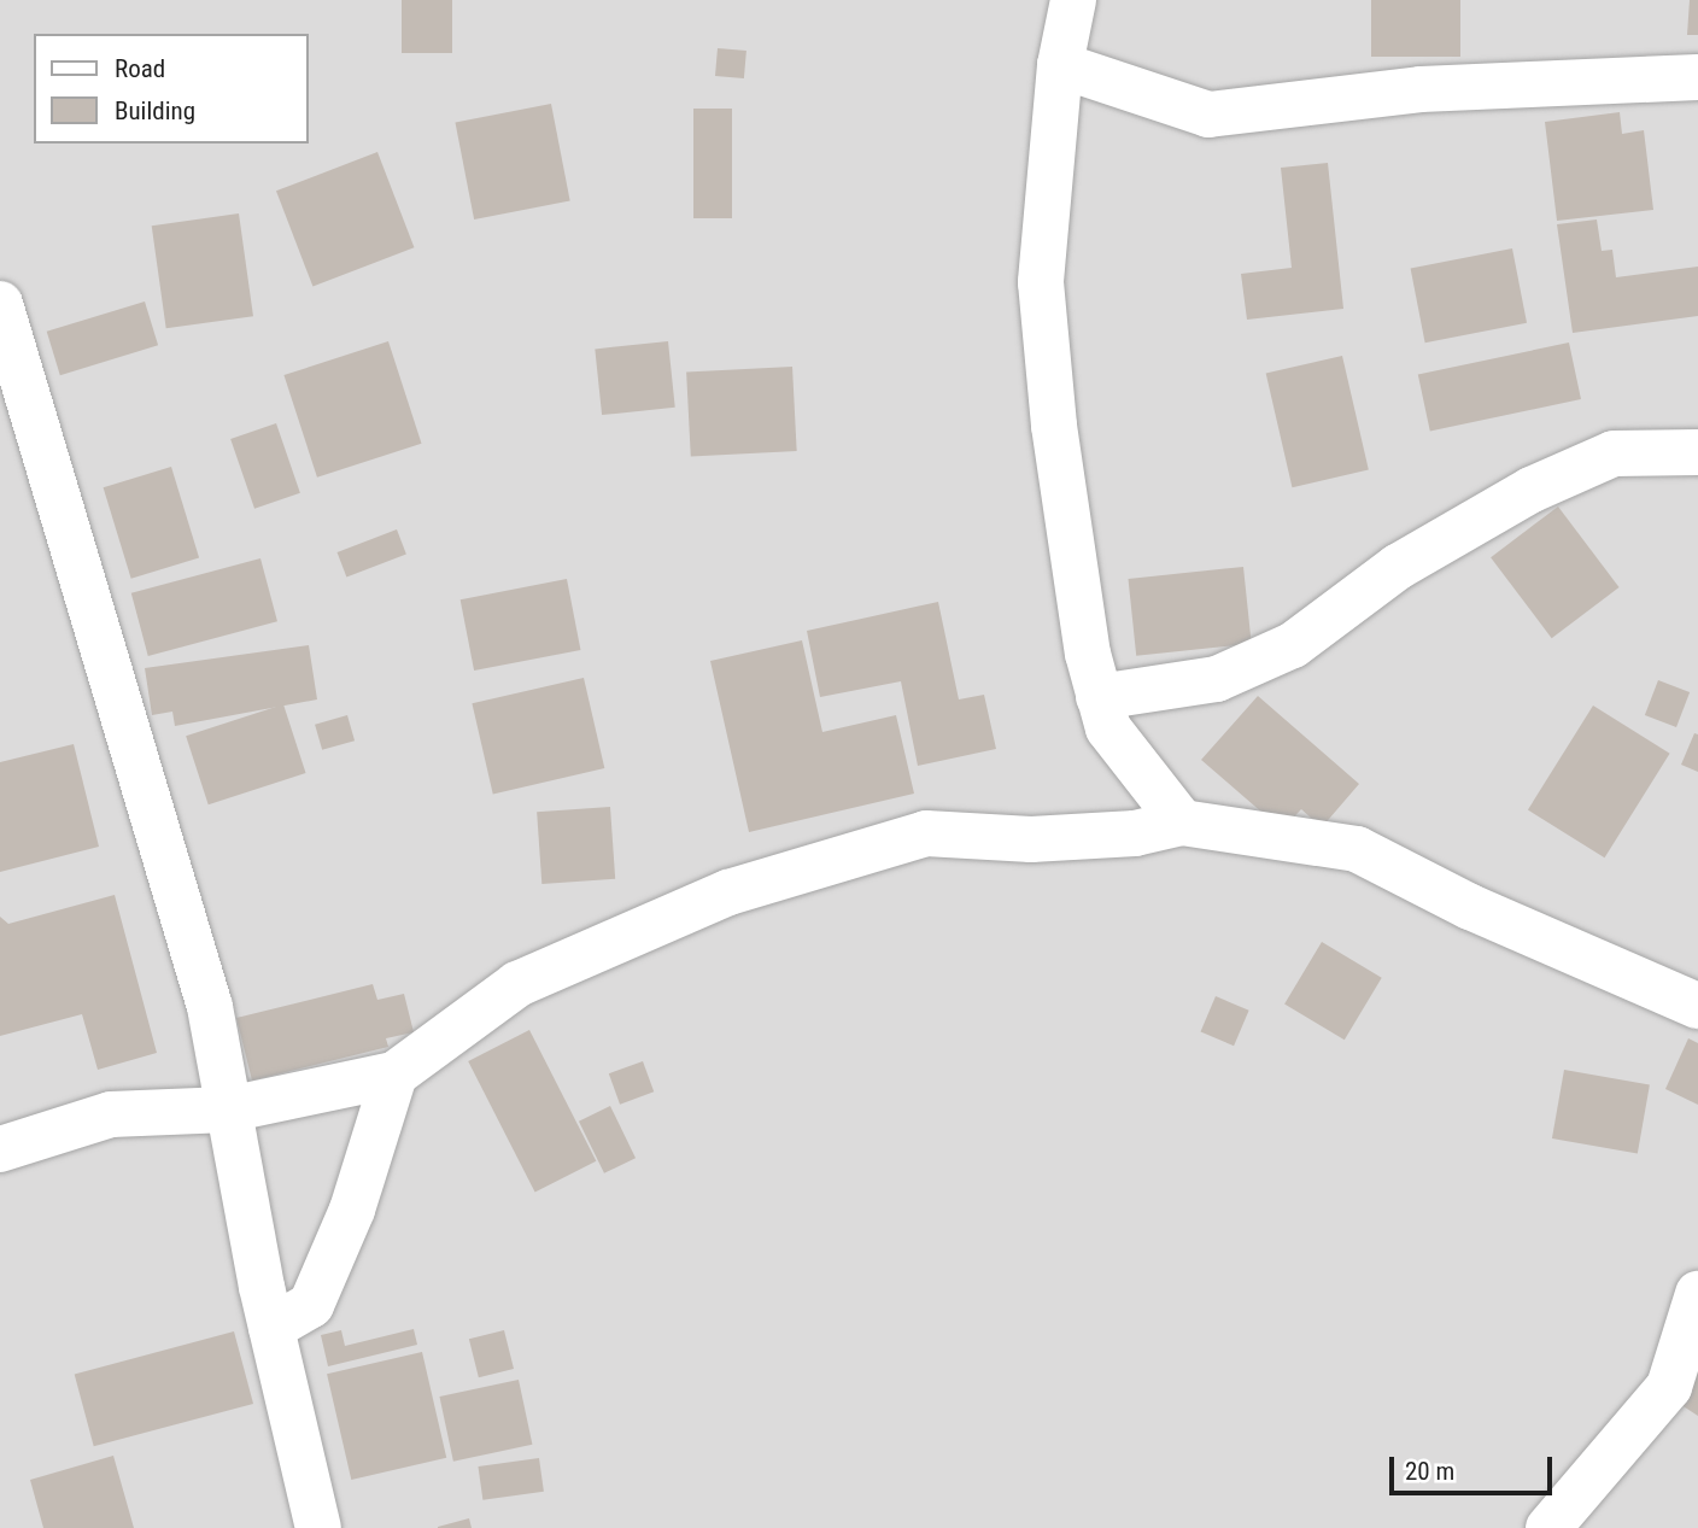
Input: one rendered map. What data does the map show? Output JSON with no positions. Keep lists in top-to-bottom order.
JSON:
{
  "legend": ["Road", "Building"],
  "scale_bar": "20 m"
}
